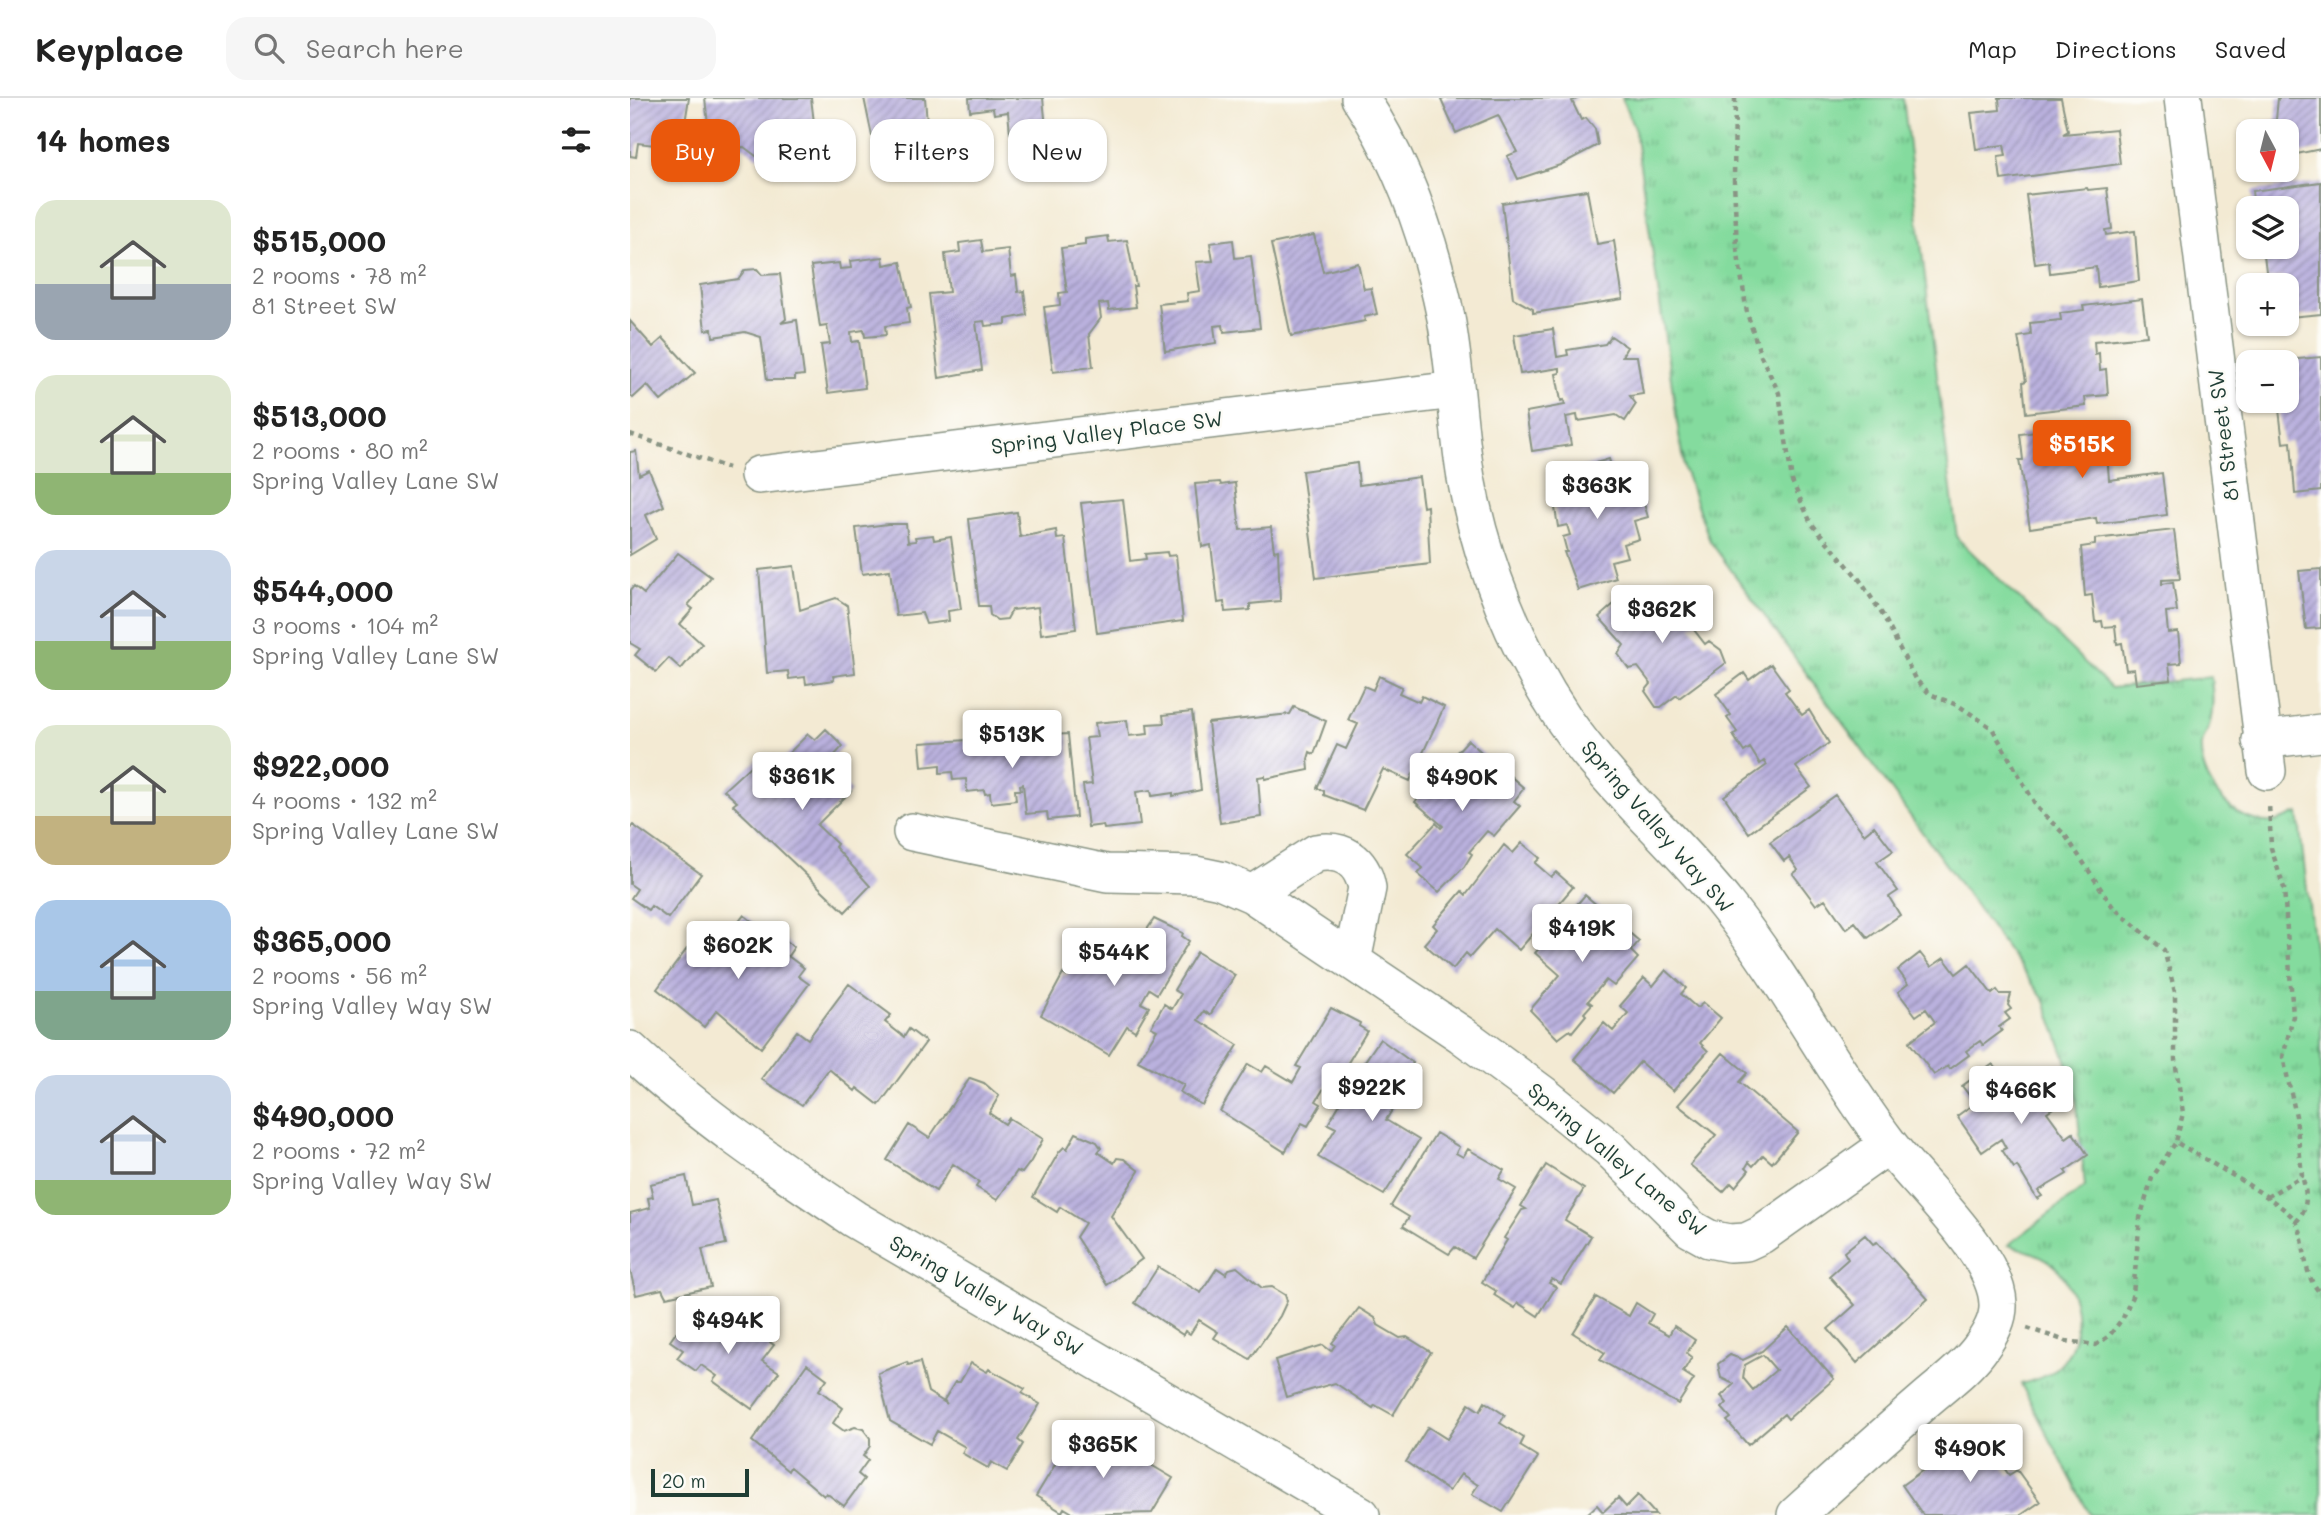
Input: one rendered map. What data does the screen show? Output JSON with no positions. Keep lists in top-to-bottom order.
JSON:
{
  "streets": {
    "street": [
      "Spring Valley Place SW",
      "81 Street SW",
      "Spring Valley Way SW",
      "Spring Valley Lane SW"
    ]
  },
  "crossings": [
    ["Spring Valley Place SW", "Spring Valley Way SW"],
    ["Spring Valley Way SW", "Spring Valley Lane SW"]
  ],
  "scale_bar": "20 m",
  "north": "bottom",
  "page": {
    "header": "Keyplace",
    "search": "Search here",
    "nav": ["Map", "Directions", "Saved"],
    "heading": "14 homes",
    "map_buttons": ["+", "−"],
    "chip": [
      "Buy",
      "Rent",
      "Filters",
      "New"
    ],
    "list": [
      {
        "name": "$515,000",
        "note": "2 rooms · 78 m² · 81 Street SW"
      },
      {
        "name": "$513,000",
        "note": "2 rooms · 80 m² · Spring Valley Lane SW"
      },
      {
        "name": "$544,000",
        "note": "3 rooms · 104 m² · Spring Valley Lane SW"
      },
      {
        "name": "$922,000",
        "note": "4 rooms · 132 m² · Spring Valley Lane SW"
      },
      {
        "name": "$365,000",
        "note": "2 rooms · 56 m² · Spring Valley Way SW"
      },
      {
        "name": "$490,000",
        "note": "2 rooms · 72 m² · Spring Valley Way SW"
      }
    ],
    "price": [
      "$515K",
      "$363K",
      "$362K",
      "$513K",
      "$361K",
      "$490K",
      "$419K",
      "$602K",
      "$544K",
      "$922K",
      "$466K",
      "$494K",
      "$365K",
      "$490K"
    ],
    "scale": "20 m"
  }
}
